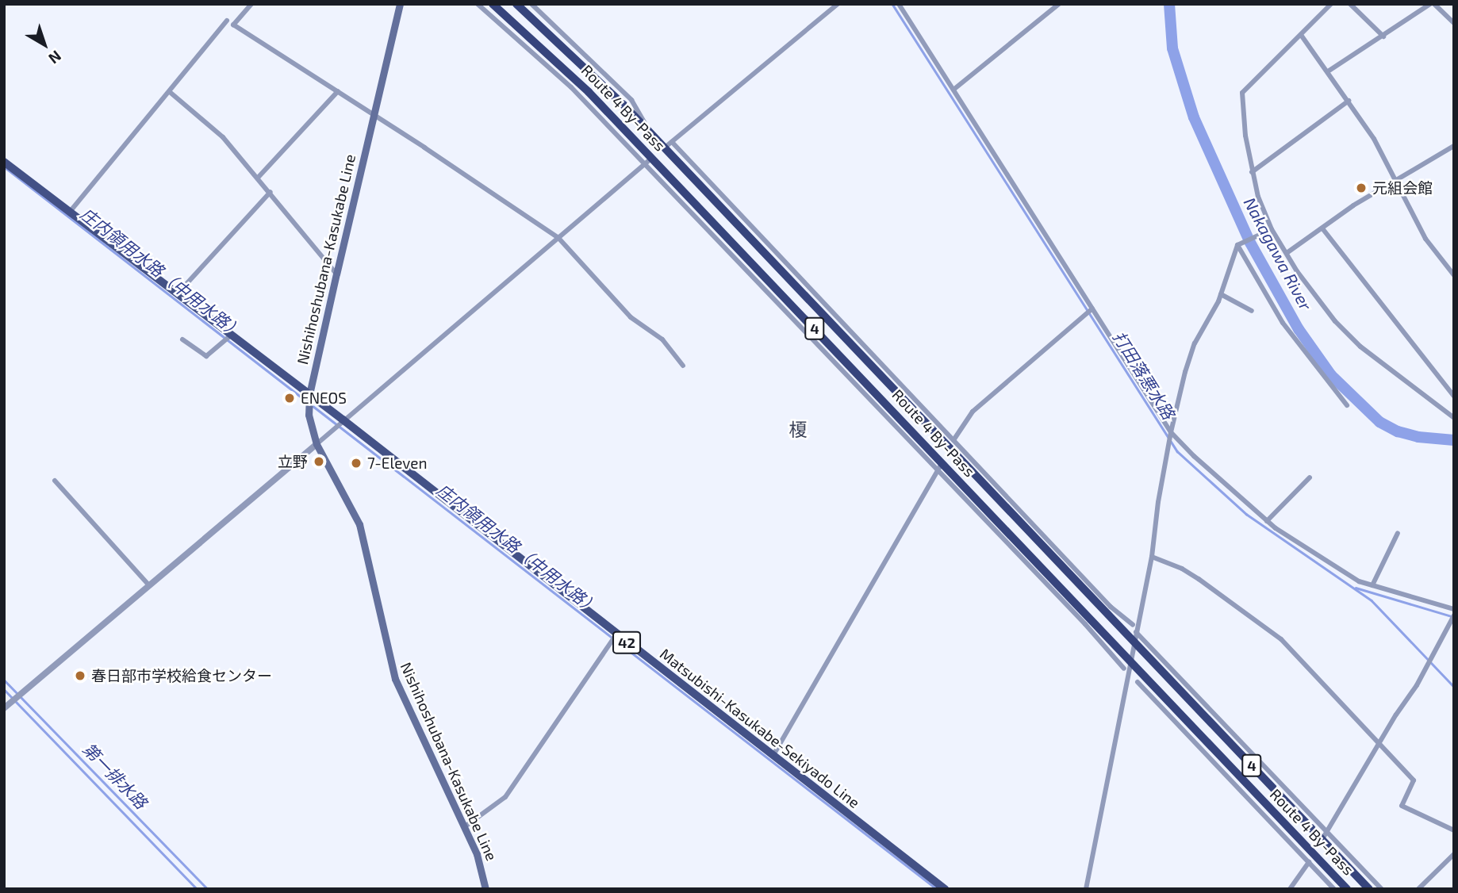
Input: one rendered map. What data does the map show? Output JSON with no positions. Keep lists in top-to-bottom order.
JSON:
{
  "streets": {
    "highway": ["Route 4 By-Pass", "4"],
    "main road": ["Nishihoshubana-Kasukabe Line", "42", "Matsubishi-Kasukabe-Sekiyado Line"]
  },
  "crossings": [
    ["Nishihoshubana-Kasukabe Line", "Matsubishi-Kasukabe-Sekiyado Line"]
  ],
  "districts": ["榎"],
  "water": [
    "Nakagawa River",
    "庄内領用水路（中用水路）",
    "打田落悪水路",
    "第一排水路"
  ],
  "places": [
    "元組会館",
    "ENEOS",
    "立野",
    "7-Eleven",
    "春日部市学校給食センター"
  ],
  "north": "bottom right"
}
